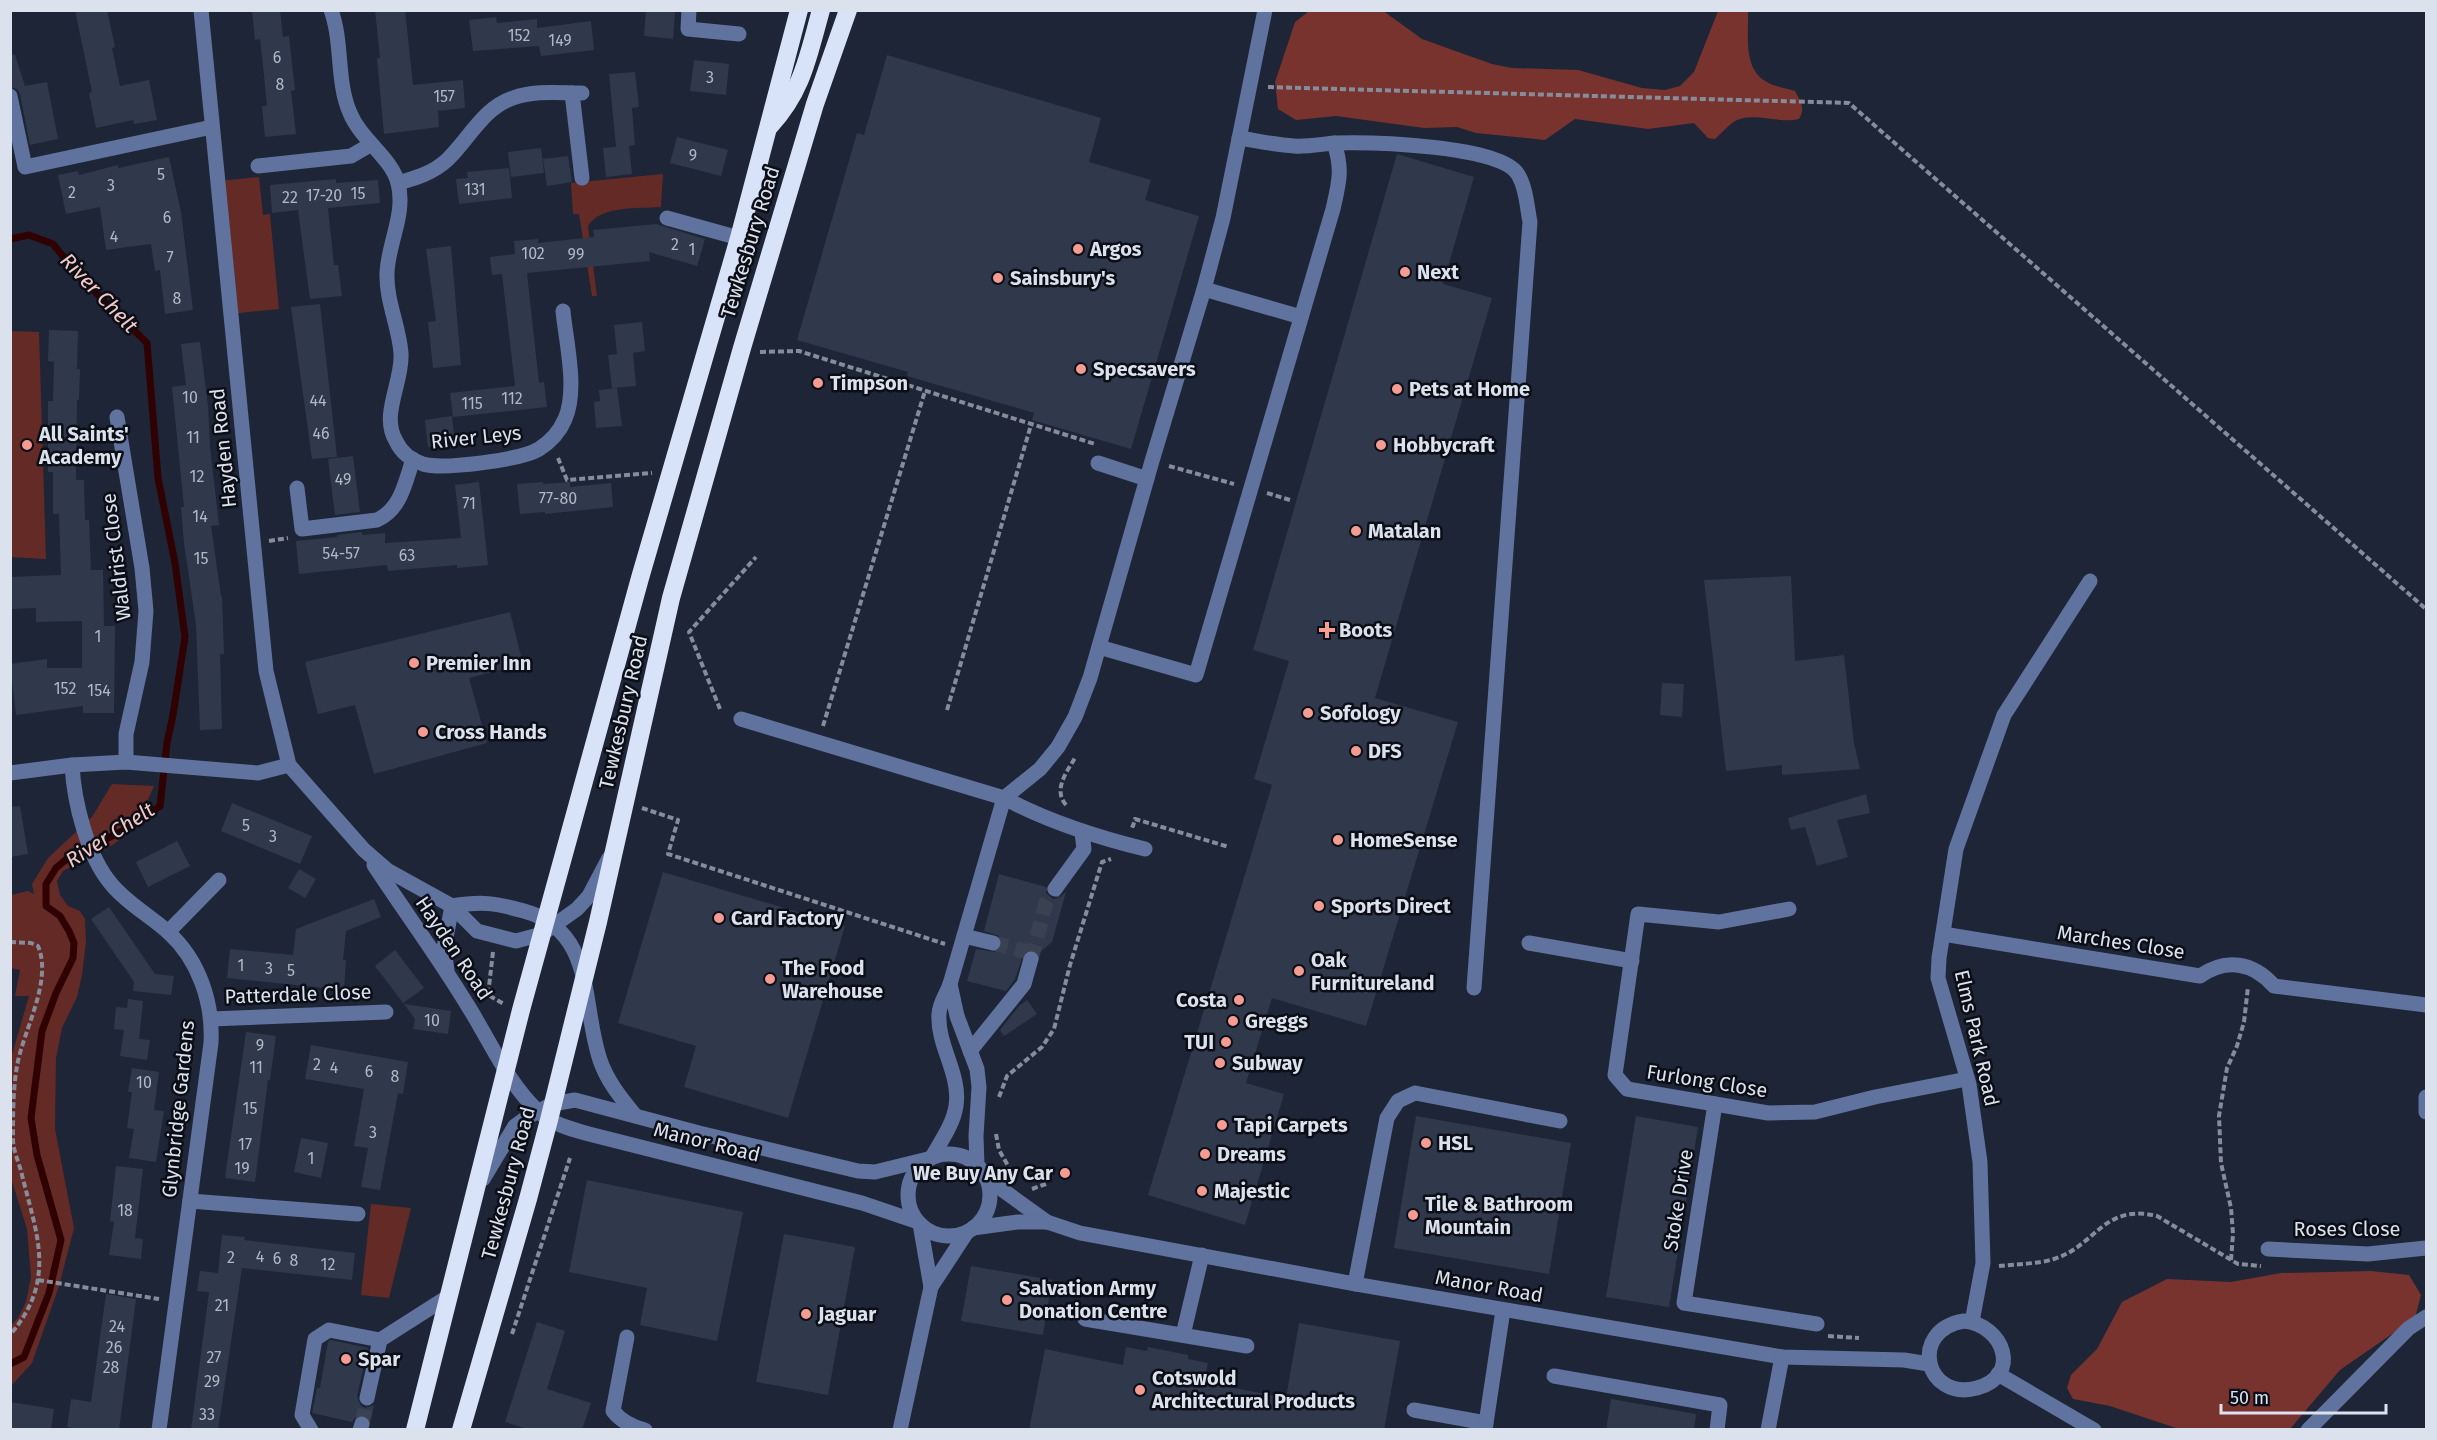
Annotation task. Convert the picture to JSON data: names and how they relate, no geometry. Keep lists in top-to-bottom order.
{
  "streets": {
    "highway": ["Tewkesbury Road"],
    "street": [
      "River Leys",
      "Hayden Road",
      "Waldrist Close",
      "Marches Close",
      "Patterdale Close",
      "Elms Park Road",
      "Furlong Close",
      "Glynbridge Gardens",
      "Manor Road",
      "Stoke Drive",
      "Roses Close"
    ]
  },
  "crossings": [
    ["Tewkesbury Road", "Hayden Road"],
    ["Tewkesbury Road", "Manor Road"],
    ["Marches Close", "Elms Park Road"],
    ["Patterdale Close", "Glynbridge Gardens"],
    ["Elms Park Road", "Furlong Close"],
    ["Elms Park Road", "Manor Road"],
    ["Furlong Close", "Stoke Drive"]
  ],
  "water": ["River Chelt"],
  "places": {
    "other": [
      "Argos",
      "Next",
      "Sainsbury's",
      "Specsavers",
      "Timpson",
      "Pets at Home",
      "All Saints' Academy",
      "Hobbycraft",
      "Matalan",
      "Premier Inn",
      "Sofology",
      "Cross Hands",
      "DFS",
      "HomeSense",
      "Sports Direct",
      "Card Factory",
      "Oak Furnitureland",
      "The Food Warehouse",
      "Costa",
      "Greggs",
      "TUI",
      "Subway",
      "Tapi Carpets",
      "HSL",
      "Dreams",
      "We Buy Any Car",
      "Majestic",
      "Tile & Bathroom Mountain",
      "Salvation Army Donation Centre",
      "Jaguar",
      "Spar",
      "Cotswold Architectural Products"
    ],
    "health": ["Boots"]
  },
  "house_numbers": [
    "152",
    "149",
    "6",
    "3",
    "8",
    "157",
    "9",
    "5",
    "3",
    "131",
    "2",
    "15",
    "17-20",
    "22",
    "6",
    "4",
    "2",
    "1",
    "102",
    "99",
    "7",
    "8",
    "10",
    "112",
    "44",
    "115",
    "46",
    "11",
    "12",
    "49",
    "77-80",
    "71",
    "14",
    "54-57",
    "63",
    "15",
    "1",
    "152",
    "154",
    "5",
    "3",
    "1",
    "3",
    "5",
    "10",
    "9",
    "2",
    "11",
    "4",
    "6",
    "8",
    "10",
    "15",
    "3",
    "17",
    "1",
    "19",
    "18",
    "4",
    "2",
    "6",
    "8",
    "12",
    "21",
    "24",
    "26",
    "27",
    "28",
    "29",
    "33"
  ],
  "scale_bar": "50 m"
}
